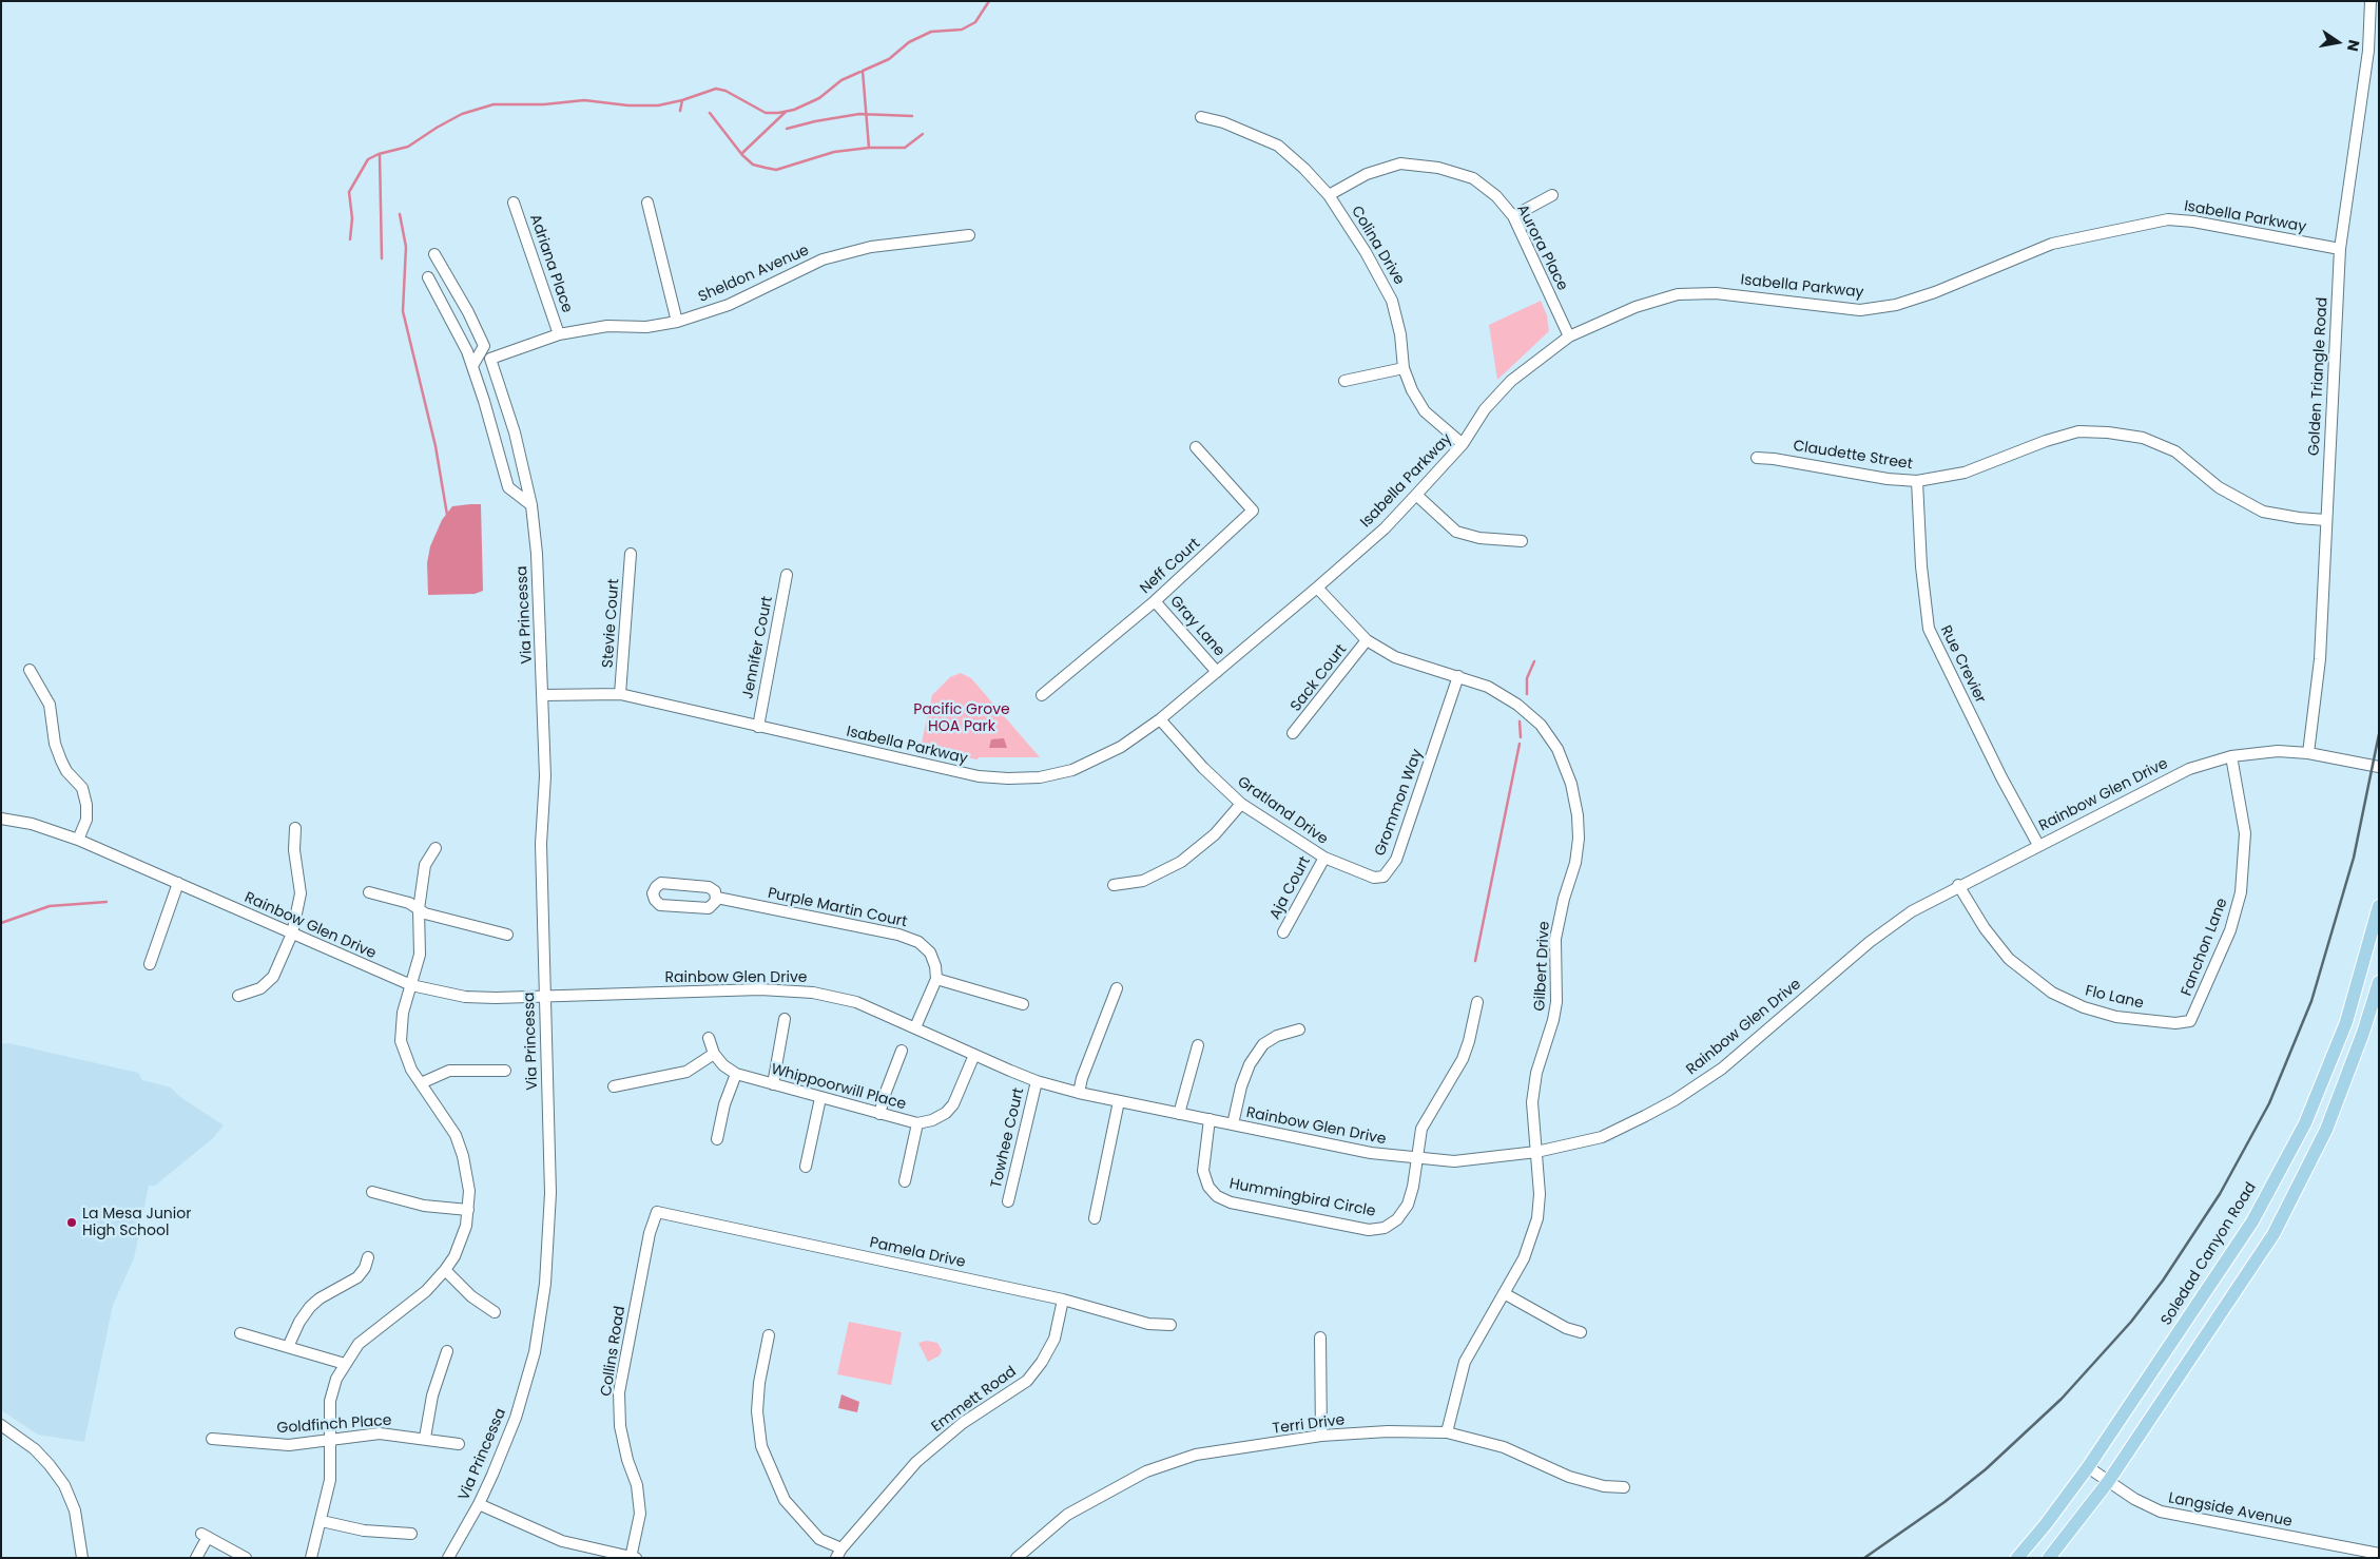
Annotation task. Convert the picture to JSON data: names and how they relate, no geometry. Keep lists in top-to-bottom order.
{
  "streets": {
    "main road": ["Soledad Canyon Road"],
    "street": [
      "Isabella Parkway",
      "Colina Drive",
      "Aurora Place",
      "Adriana Place",
      "Sheldon Avenue",
      "Golden Triangle Road",
      "Claudette Street",
      "Neff Court",
      "Via Princessa",
      "Stevie Court",
      "Gray Lane",
      "Jennifer Court",
      "Rue Crevier",
      "Sack Court",
      "Rainbow Glen Drive",
      "Grommon Way",
      "Gratland Drive",
      "Aja Court",
      "Purple Martin Court",
      "Fanchon Lane",
      "Gilbert Drive",
      "Flo Lane",
      "Whippoorwill Place",
      "Towhee Court",
      "Hummingbird Circle",
      "Pamela Drive",
      "Collins Road",
      "Emmett Road",
      "Goldfinch Place",
      "Terri Drive",
      "Langside Avenue"
    ]
  },
  "crossings": [
    ["Isabella Parkway", "Colina Drive"],
    ["Isabella Parkway", "Aurora Place"],
    ["Isabella Parkway", "Golden Triangle Road"],
    ["Isabella Parkway", "Via Princessa"],
    ["Isabella Parkway", "Stevie Court"],
    ["Isabella Parkway", "Gray Lane"],
    ["Isabella Parkway", "Jennifer Court"],
    ["Isabella Parkway", "Gratland Drive"],
    ["Isabella Parkway", "Gilbert Drive"],
    ["Colina Drive", "Aurora Place"],
    ["Adriana Place", "Sheldon Avenue"],
    ["Sheldon Avenue", "Via Princessa"],
    ["Golden Triangle Road", "Claudette Street"],
    ["Golden Triangle Road", "Rainbow Glen Drive"],
    ["Claudette Street", "Rue Crevier"],
    ["Neff Court", "Gray Lane"],
    ["Via Princessa", "Rainbow Glen Drive"],
    ["Rue Crevier", "Rainbow Glen Drive"],
    ["Sack Court", "Gilbert Drive"],
    ["Rainbow Glen Drive", "Fanchon Lane"],
    ["Rainbow Glen Drive", "Gilbert Drive"],
    ["Rainbow Glen Drive", "Flo Lane"],
    ["Rainbow Glen Drive", "Whippoorwill Place"],
    ["Rainbow Glen Drive", "Towhee Court"],
    ["Rainbow Glen Drive", "Hummingbird Circle"],
    ["Grommon Way", "Gratland Drive"],
    ["Grommon Way", "Aja Court"],
    ["Grommon Way", "Gilbert Drive"],
    ["Gratland Drive", "Aja Court"],
    ["Fanchon Lane", "Flo Lane"],
    ["Gilbert Drive", "Terri Drive"],
    ["Pamela Drive", "Collins Road"],
    ["Pamela Drive", "Emmett Road"],
    ["Soledad Canyon Road", "Langside Avenue"]
  ],
  "parks": ["Pacific Grove HOA Park"],
  "places": ["La Mesa Junior High School"],
  "north": "right"
}
